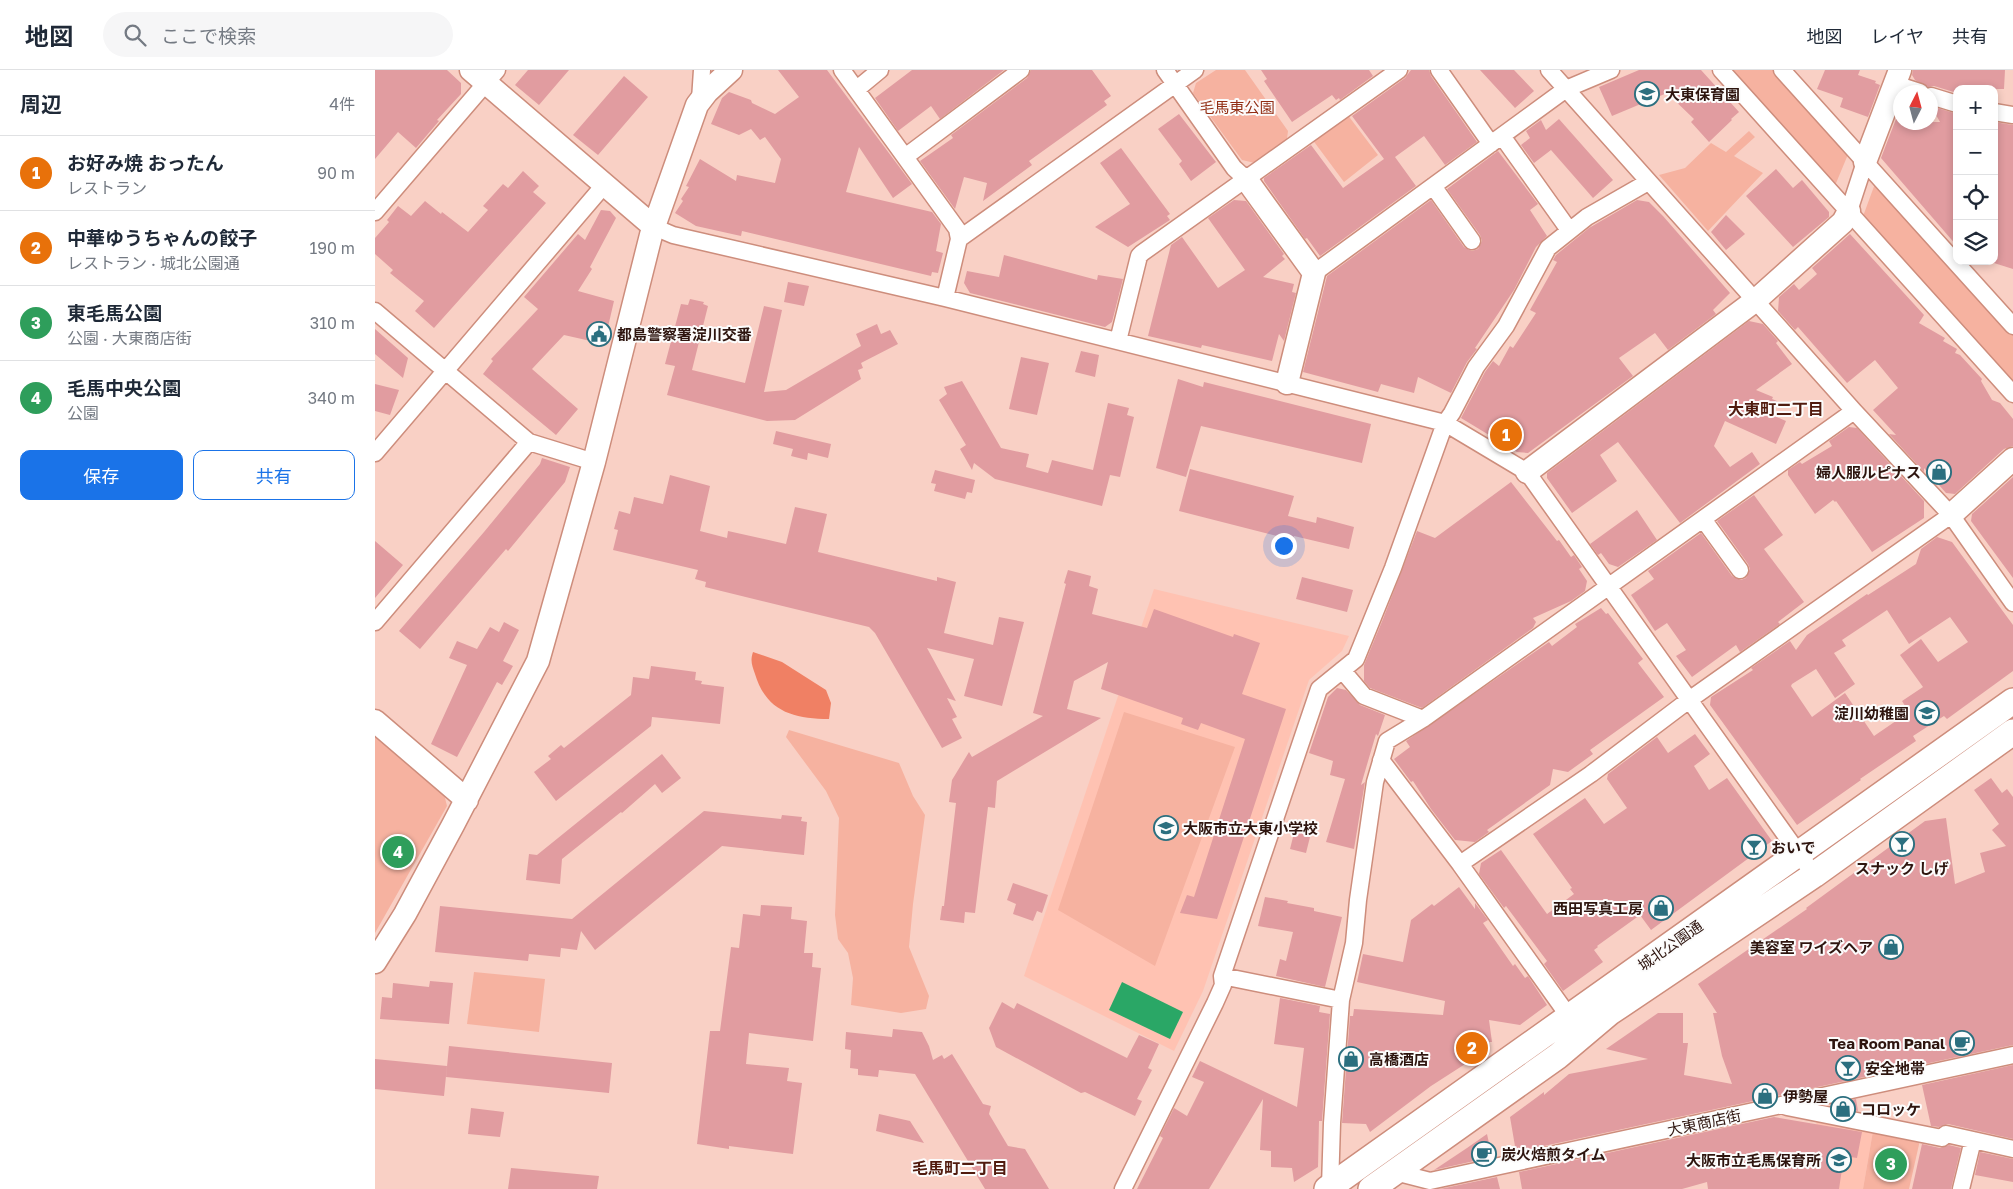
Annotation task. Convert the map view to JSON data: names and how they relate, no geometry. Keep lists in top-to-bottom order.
{
  "streets": {
    "main road": ["城北公園通"],
    "street": ["大東商店街"]
  },
  "crossings": [
    ["城北公園通", "大東商店街"]
  ],
  "districts": ["大東町二丁目", "毛馬町二丁目"],
  "parks": ["毛馬東公園"],
  "places": {
    "school or university": [
      "大東保育園",
      "淀川幼稚園",
      "大阪市立大東小学校",
      "大阪市立毛馬保育所"
    ],
    "public building": ["都島警察署淀川交番"],
    "shop": [
      "婦人服ルピナス",
      "西田写真工房",
      "美容室 ワイズヘア",
      "高橋酒店",
      "伊勢屋",
      "コロッケ"
    ],
    "bar": ["スナック しげ", "おいで", "安全地帯"],
    "cafe": ["Tea Room Panal", "炭火焙煎タイム"]
  },
  "north": "top",
  "page": {
    "header": "地図",
    "search": "ここで検索",
    "nav": ["地図", "レイヤ", "共有"],
    "heading": ["周辺", "4件"],
    "map_buttons": ["+", "−"],
    "list": [
      {
        "mark": "1",
        "name": "お好み焼 おったん",
        "note": "レストラン",
        "value": "90 m"
      },
      {
        "mark": "2",
        "name": "中華ゆうちゃんの餃子",
        "note": "レストラン · 城北公園通",
        "value": "190 m"
      },
      {
        "mark": "3",
        "name": "東毛馬公園",
        "note": "公園 · 大東商店街",
        "value": "310 m"
      },
      {
        "mark": "4",
        "name": "毛馬中央公園",
        "note": "公園",
        "value": "340 m"
      }
    ],
    "pins": [
      "1",
      "4",
      "2",
      "3"
    ],
    "buttons": ["保存", "共有"]
  }
}
